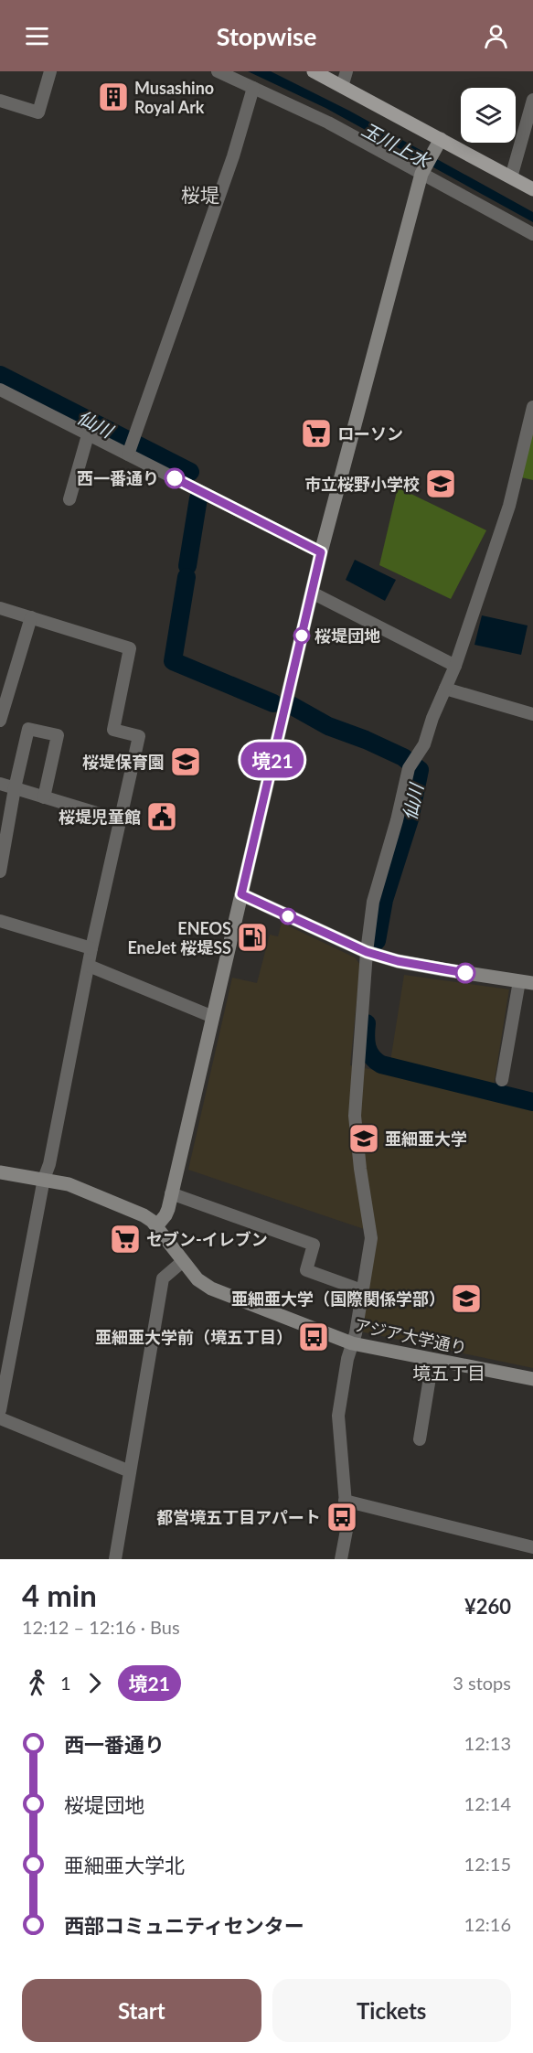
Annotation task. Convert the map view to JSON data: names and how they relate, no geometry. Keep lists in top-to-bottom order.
{
  "streets": {
    "street": ["アジア大学通り"]
  },
  "districts": ["桜堤", "境五丁目"],
  "water": ["玉川上水", "仙川"],
  "places": {
    "building": ["Musashino Royal Ark"],
    "supermarket": ["ローソン", "セブン-イレブン"],
    "other": ["西一番通り", "桜堤団地"],
    "school or university": [
      "市立桜野小学校",
      "桜堤保育園",
      "亜細亜大学",
      "亜細亜大学（国際関係学部）"
    ],
    "public building": ["桜堤児童館"],
    "fuel station": ["ENEOS EneJet 桜堤SS"],
    "bus stop": ["亜細亜大学前（境五丁目）", "都営境五丁目アパート"]
  },
  "lines": ["bus line 境21"],
  "page": {
    "header": "Stopwise",
    "on_map": "境21",
    "heading": ["4 min", "12:12 – 12:16 · Bus", "¥260"],
    "legs": ["1", "境21", "3 stops"],
    "list": [
      {
        "name": "西一番通り",
        "value": "12:13"
      },
      {
        "name": "桜堤団地",
        "value": "12:14"
      },
      {
        "name": "亜細亜大学北",
        "value": "12:15"
      },
      {
        "name": "西部コミュニティセンター",
        "value": "12:16"
      }
    ],
    "buttons": ["Start", "Tickets"]
  }
}
